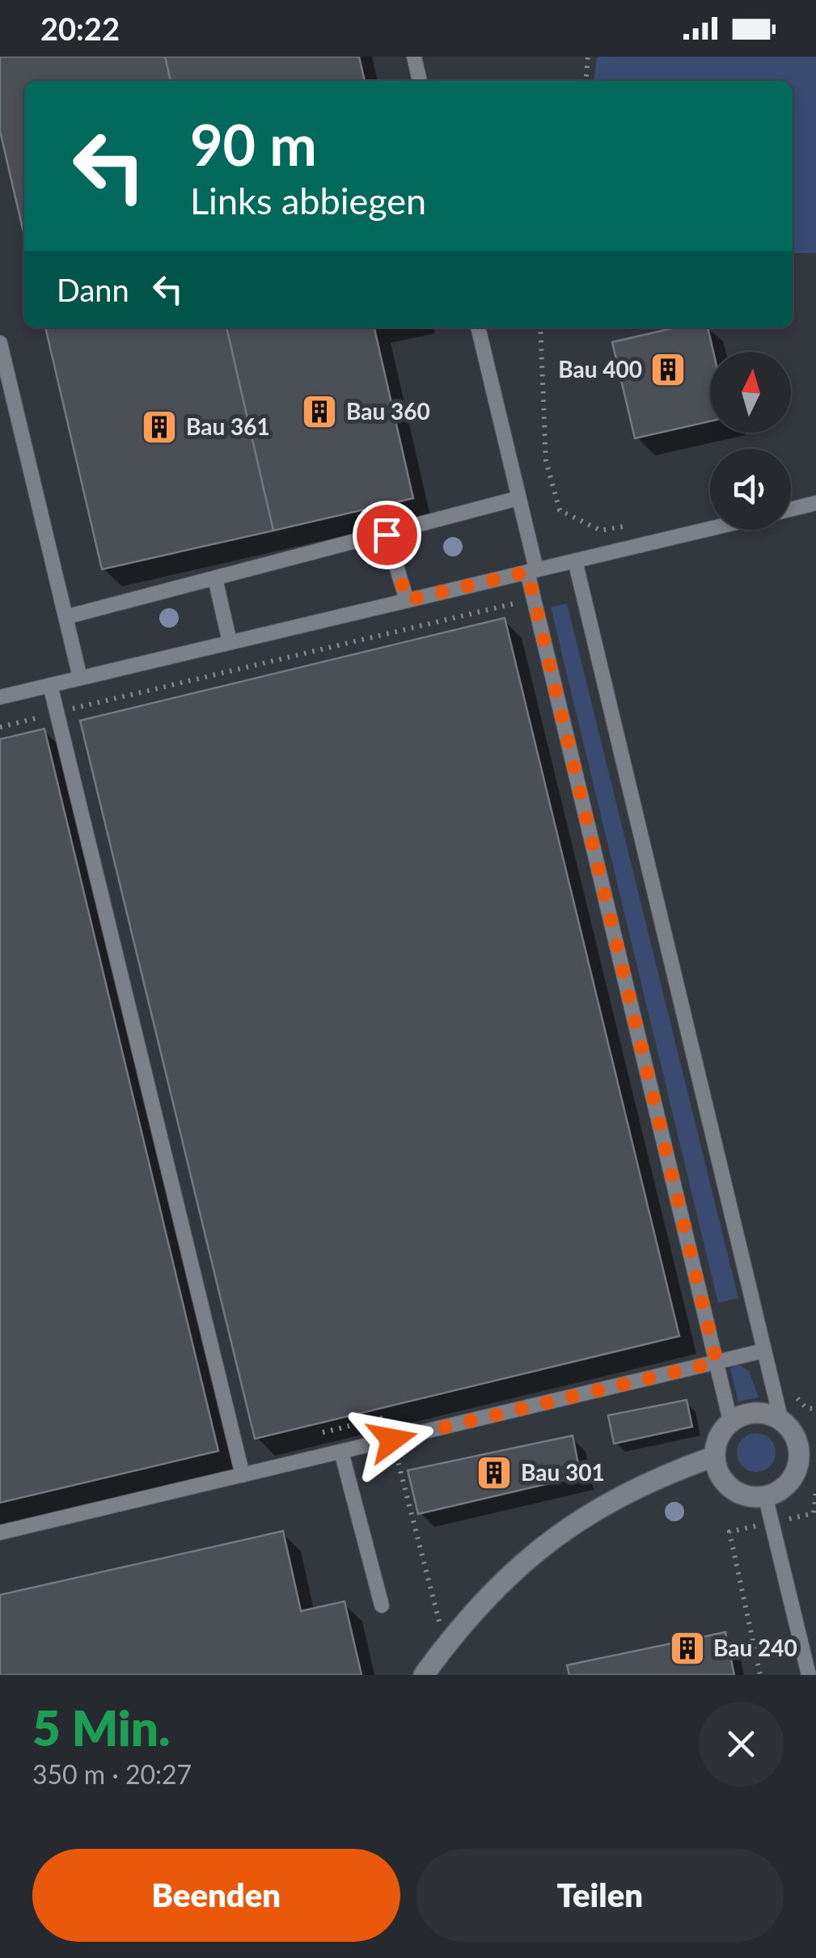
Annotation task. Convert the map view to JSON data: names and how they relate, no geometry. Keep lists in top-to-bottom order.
{
  "places": {
    "building": [
      "Bau 400",
      "Bau 360",
      "Bau 361",
      "Bau 301",
      "Bau 240"
    ]
  },
  "north": "top",
  "page": {
    "status": "20:22",
    "turn": ["90 m", "Links abbiegen"],
    "then": "Dann",
    "heading": ["5 Min.", "350 m · 20:27"],
    "buttons": ["Beenden", "Teilen"]
  }
}
